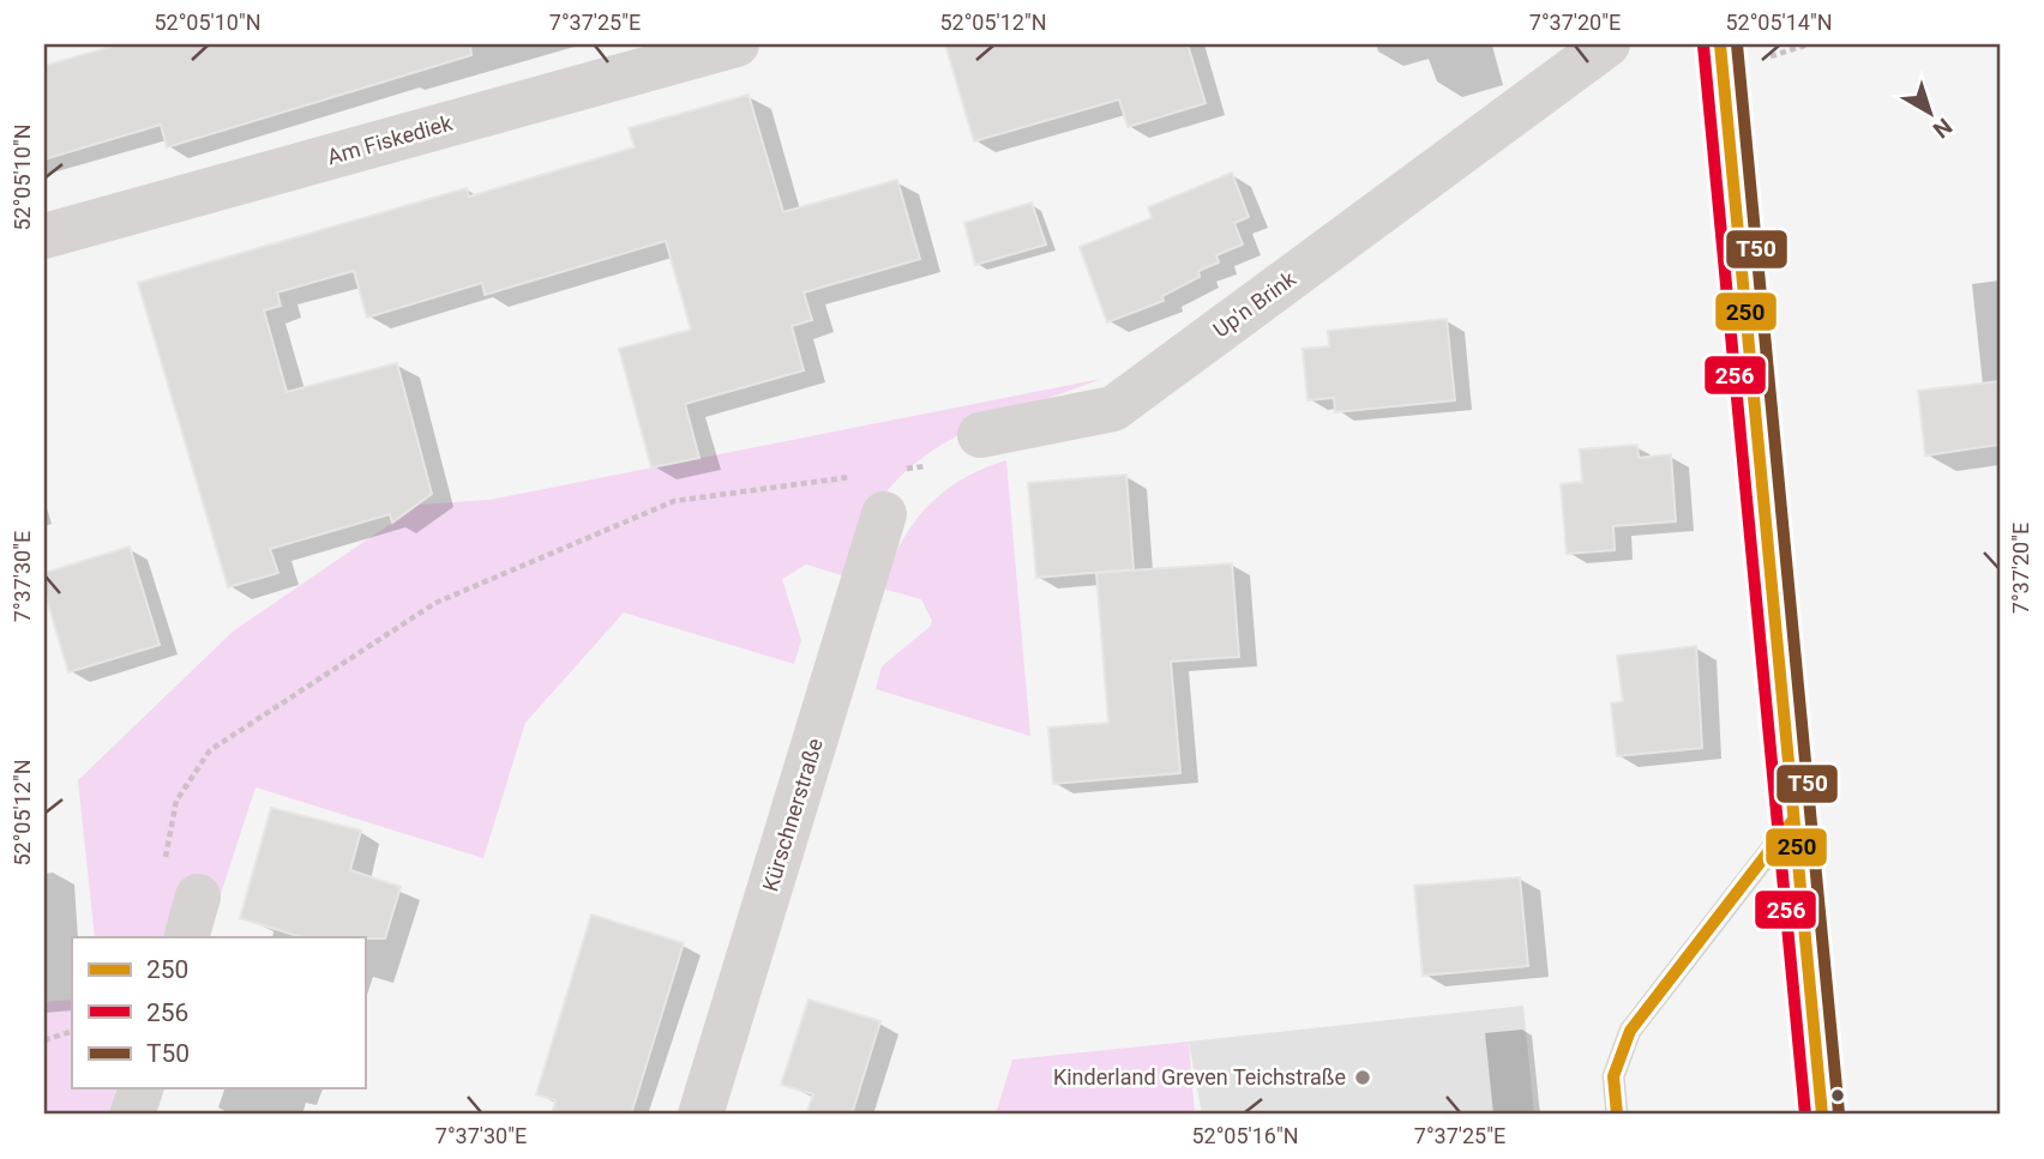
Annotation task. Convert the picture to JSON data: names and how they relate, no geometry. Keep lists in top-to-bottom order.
{
  "streets": {
    "street": ["Am Fiskediek", "Up'n Brink", "Kürschnerstraße"]
  },
  "places": ["Kinderland Greven Teichstraße"],
  "lines": ["transit line 250", "transit line T50", "transit line 256"],
  "legend": ["250", "256", "T50"],
  "north": "bottom right",
  "coordinates": [
    "52°05'10\"N",
    "7°37'25\"E",
    "52°05'12\"N",
    "7°37'20\"E",
    "52°05'14\"N",
    "7°37'30\"E",
    "52°05'16\"N"
  ]
}
